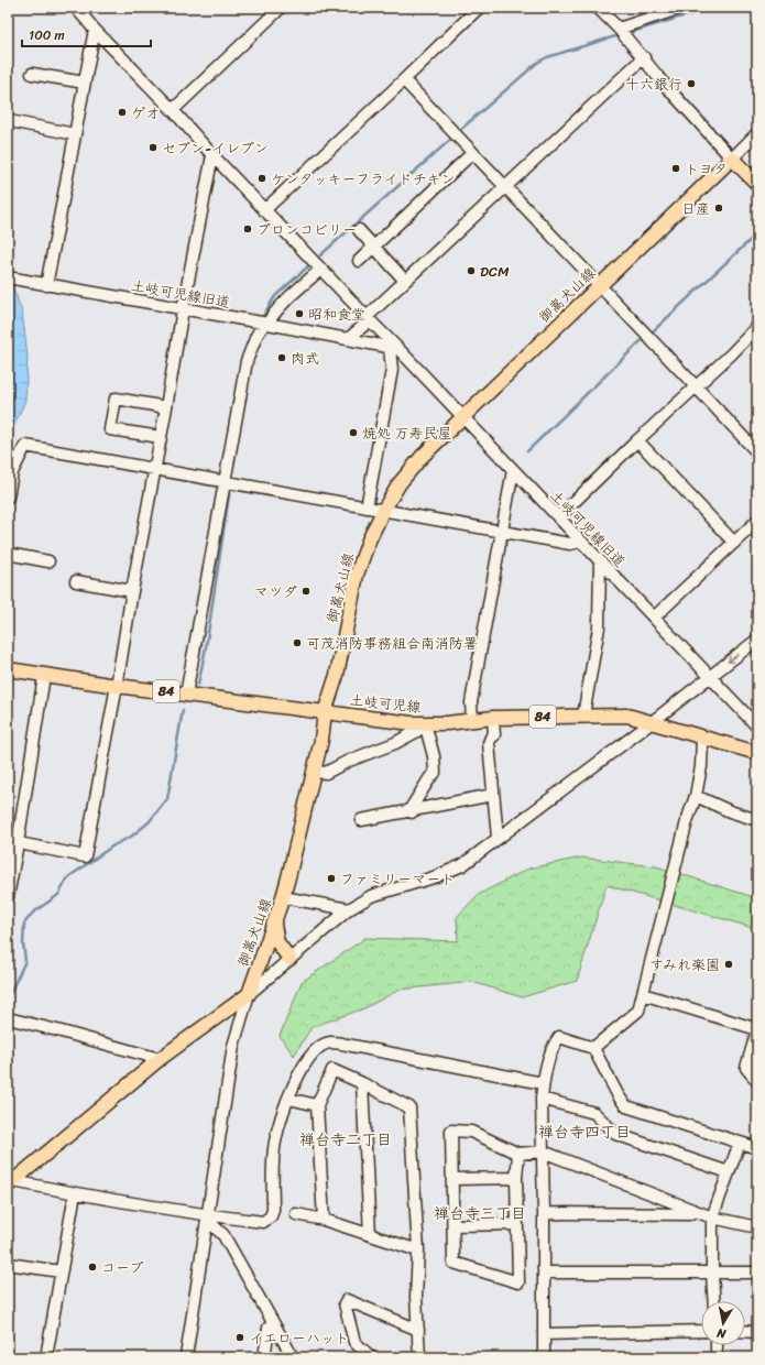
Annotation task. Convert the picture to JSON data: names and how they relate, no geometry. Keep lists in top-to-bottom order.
{
  "streets": {
    "main road": ["御嵩犬山線", "84", "土岐可児線"],
    "street": ["土岐可児線旧道"]
  },
  "crossings": [
    ["土岐可児線旧道", "御嵩犬山線"],
    ["御嵩犬山線", "土岐可児線"]
  ],
  "districts": ["禅台寺四丁目", "禅台寺二丁目", "禅台寺三丁目"],
  "places": [
    "十六銀行",
    "ゲオ",
    "セブン-イレブン",
    "トヨタ",
    "ケンタッキーフライドチキン",
    "日産",
    "ブロンコビリー",
    "DCM",
    "昭和食堂",
    "肉式",
    "焼処 万寿民屋",
    "マツダ",
    "可茂消防事務組合南消防署",
    "ファミリーマート",
    "すみれ楽園",
    "コープ",
    "イエローハット"
  ],
  "scale_bar": "100 m",
  "north": "bottom"
}
